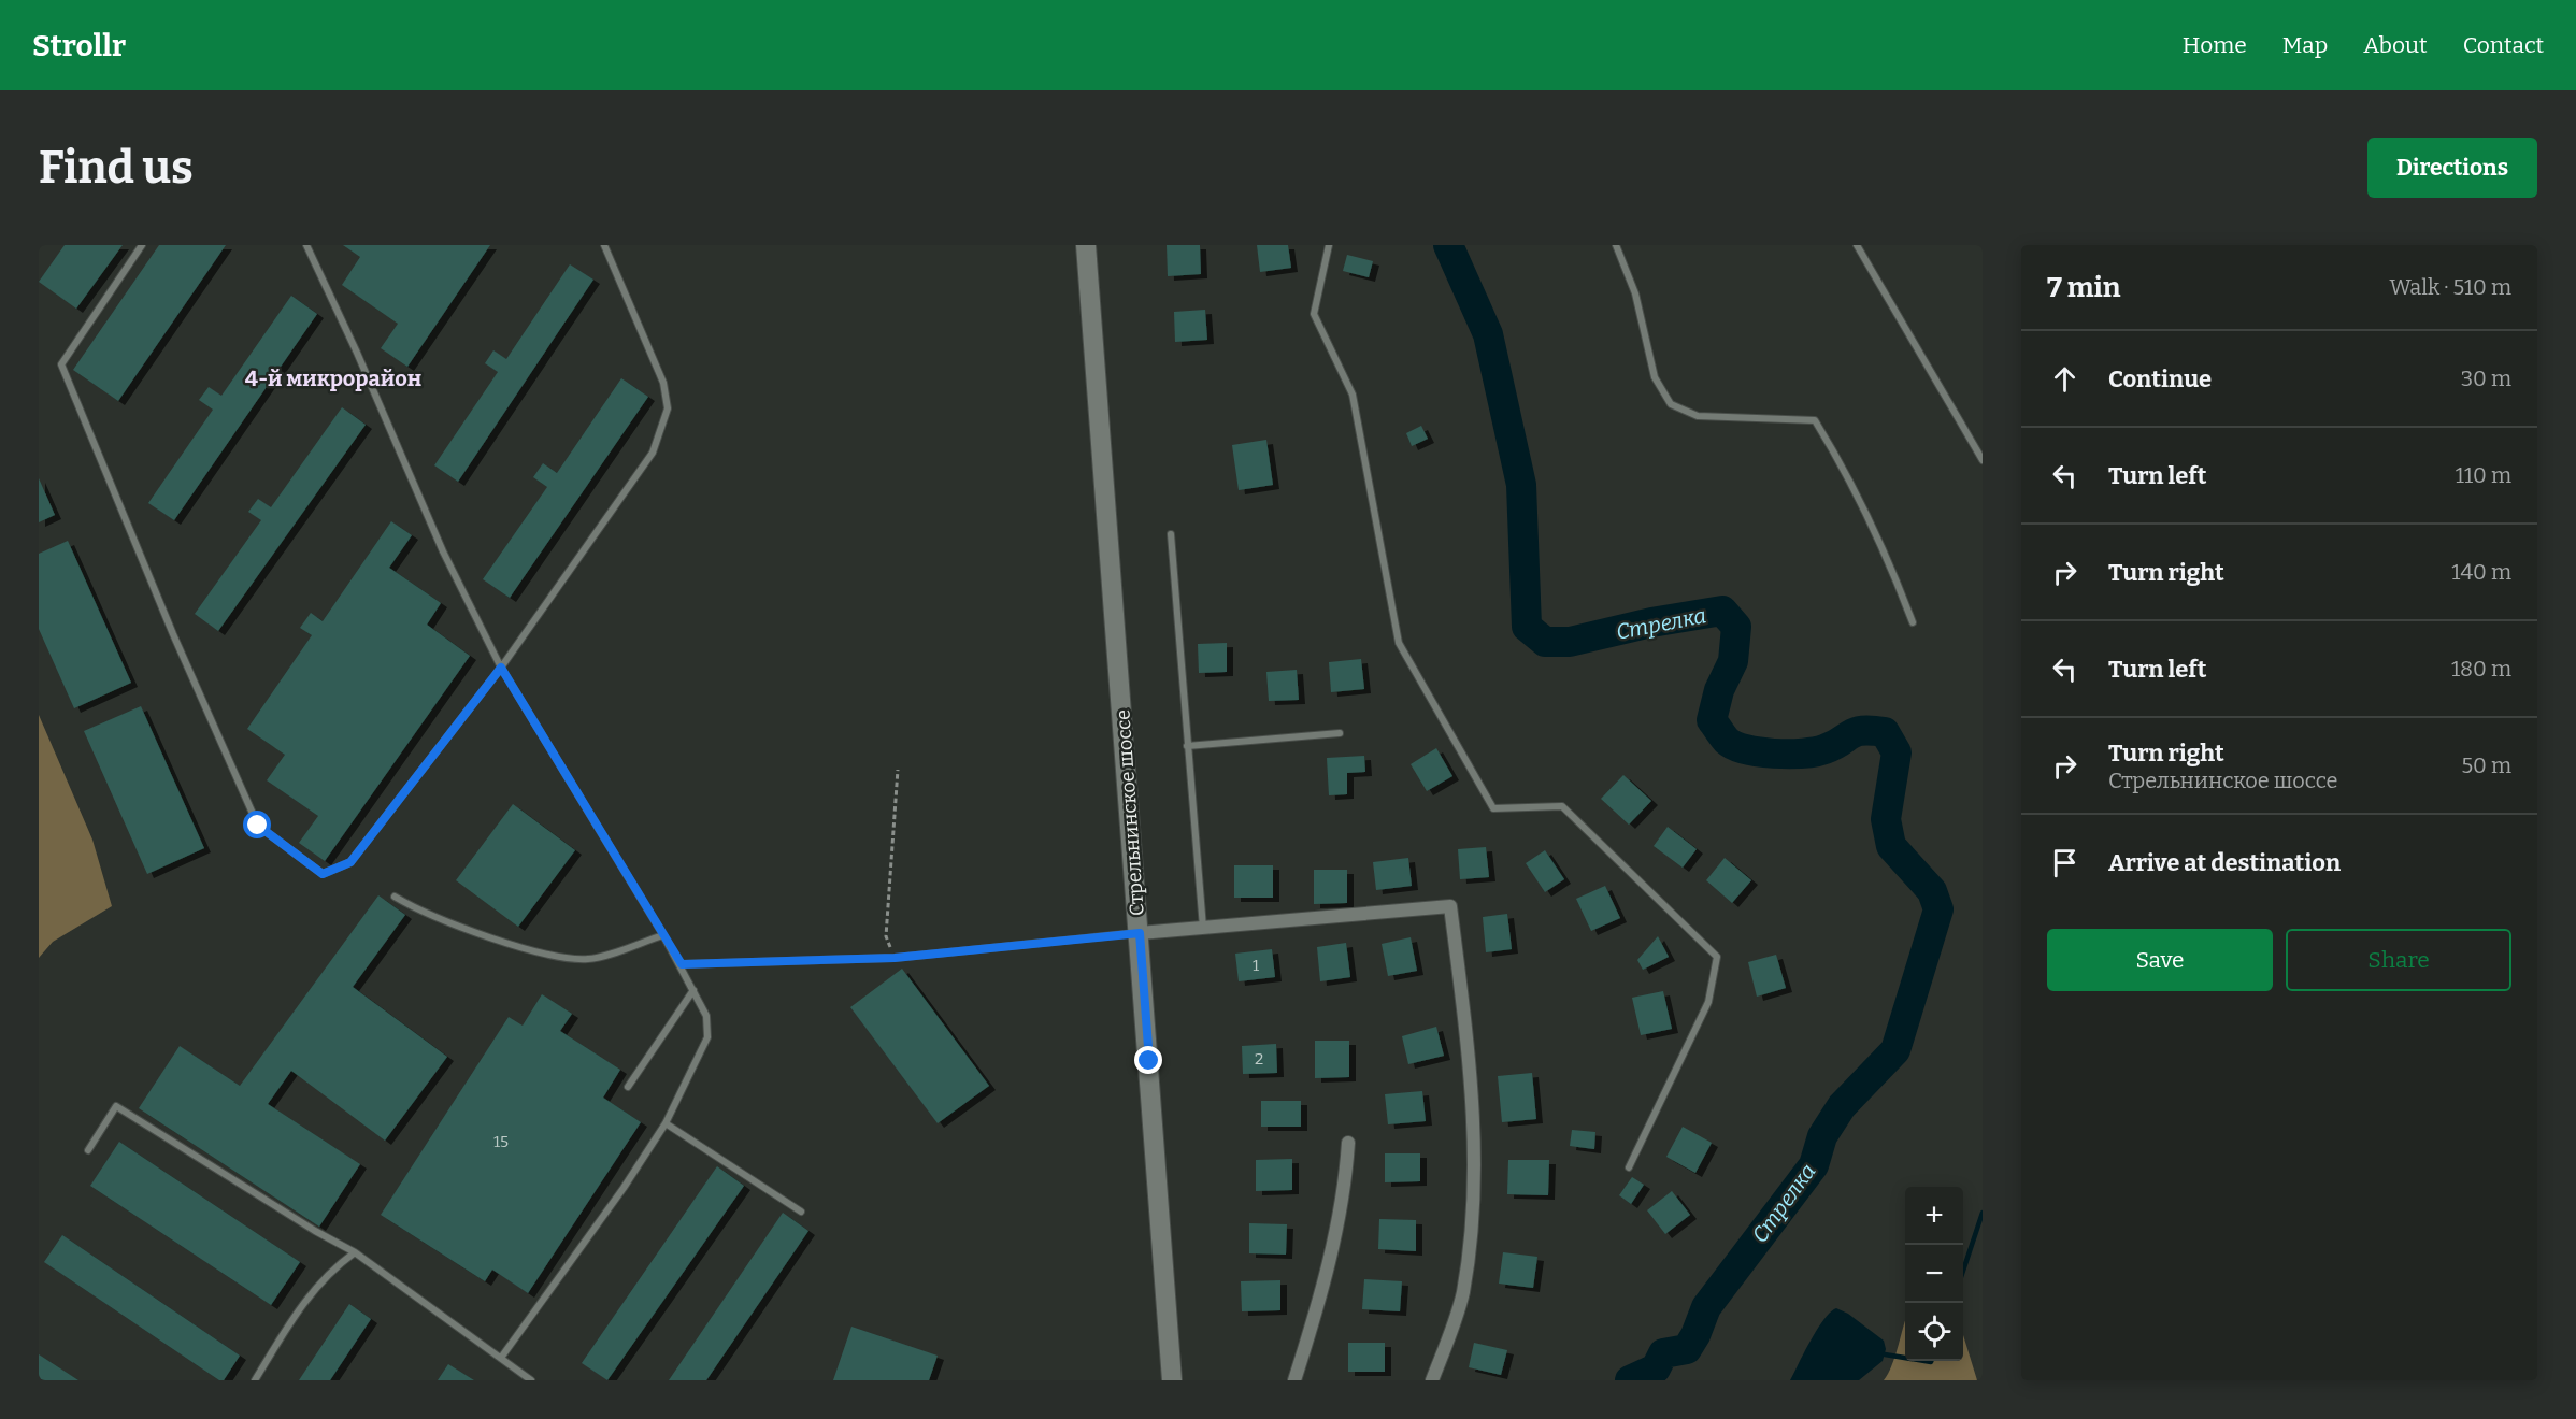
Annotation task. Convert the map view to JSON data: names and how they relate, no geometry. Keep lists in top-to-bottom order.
{
  "streets": {
    "main road": ["Стрельнинское шоссе"]
  },
  "districts": ["4-й микрорайон"],
  "water": ["Стрелка"],
  "house_numbers": ["1", "2", "15"],
  "page": {
    "header": "Strollr",
    "nav": [
      "Home",
      "Map",
      "About",
      "Contact"
    ],
    "buttons": [
      "Directions",
      ["Save", "Share"]
    ],
    "title": "Find us",
    "heading": ["7 min", "Walk · 510 m"],
    "list": [
      ["Continue", "30 m"],
      ["Turn left", "110 m"],
      ["Turn right", "140 m"],
      ["Turn left", "180 m"],
      ["Turn right", "Стрельнинское шоссе", "50 m"],
      "Arrive at destination"
    ],
    "map_buttons": ["+", "−"]
  }
}
